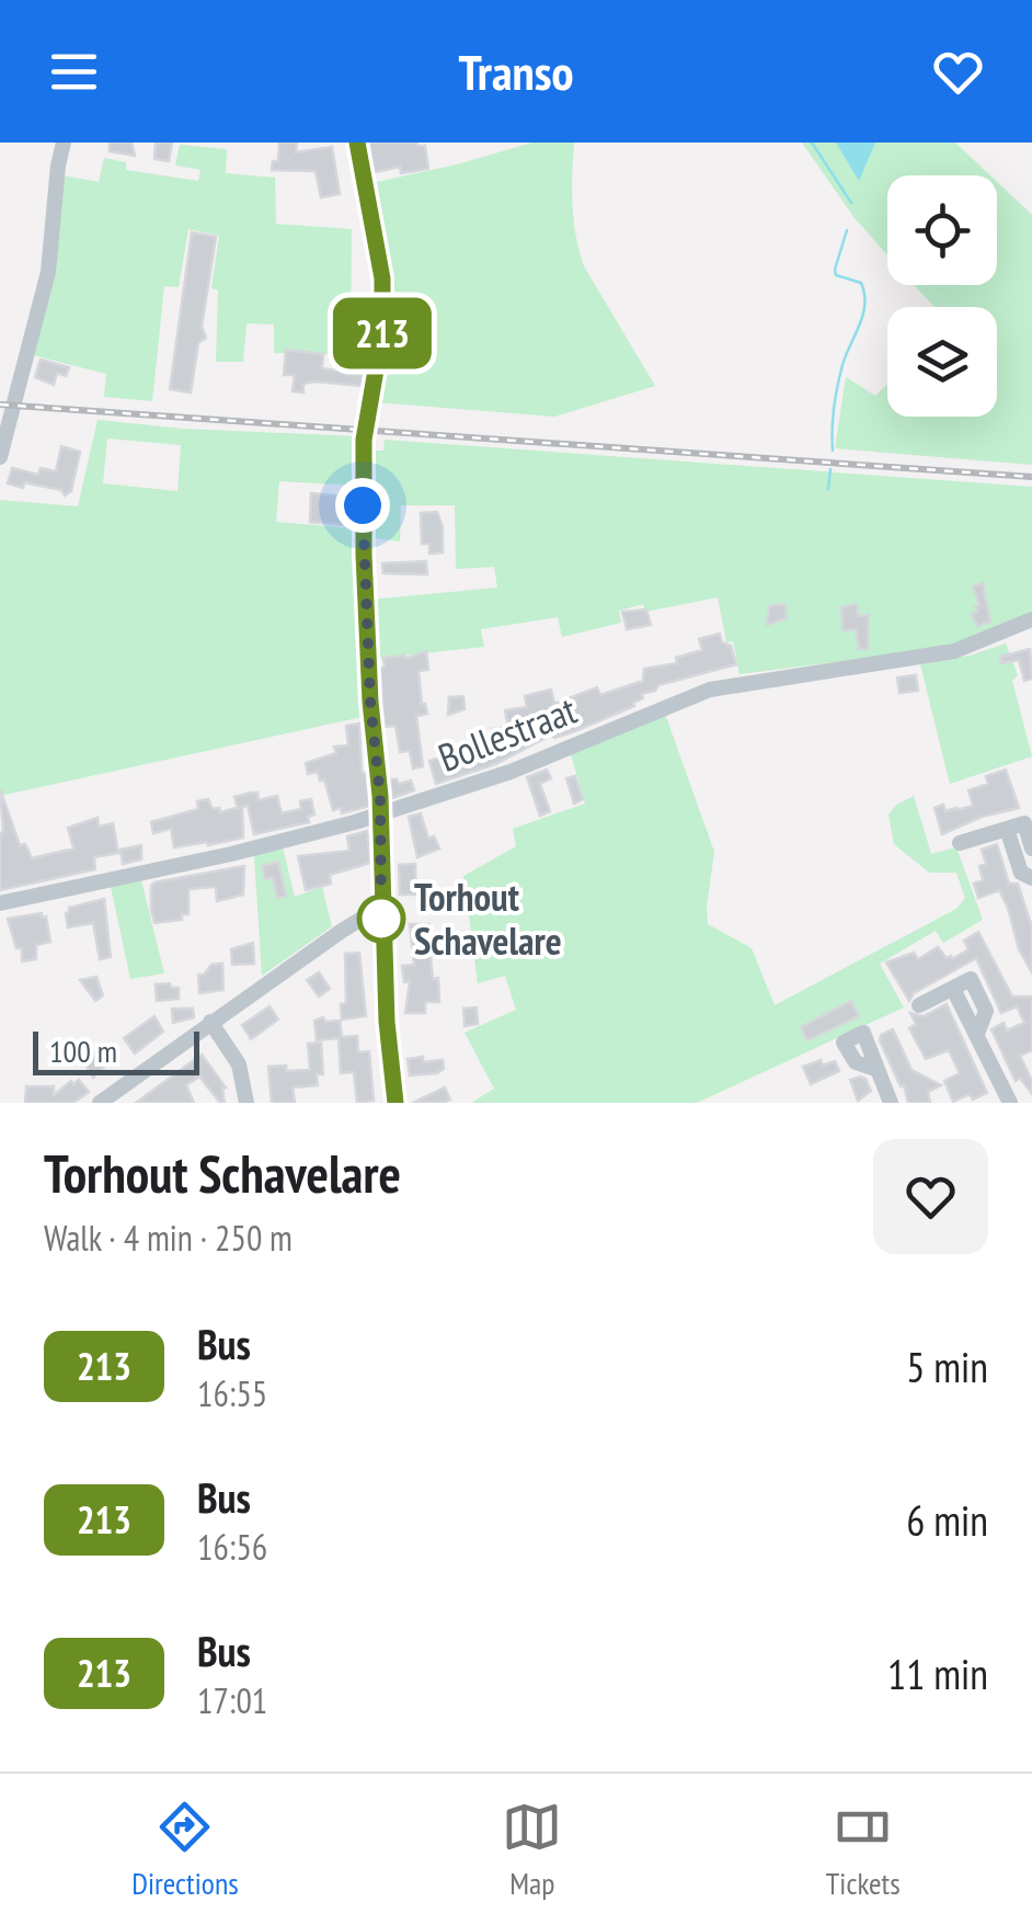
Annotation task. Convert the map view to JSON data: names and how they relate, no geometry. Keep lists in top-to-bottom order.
{
  "streets": {
    "street": ["Bollestraat"]
  },
  "places": ["Torhout Schavelare"],
  "lines": ["bus line 213"],
  "scale_bar": "100 m",
  "page": {
    "header": "Transo",
    "on_map": "213",
    "scale": "100 m",
    "heading": ["Torhout Schavelare", "Walk · 4 min · 250 m"],
    "list": [
      {
        "mark": "213",
        "name": "Bus",
        "note": "16:55",
        "value": "5 min"
      },
      {
        "mark": "213",
        "name": "Bus",
        "note": "16:56",
        "value": "6 min"
      },
      {
        "mark": "213",
        "name": "Bus",
        "note": "17:01",
        "value": "11 min"
      }
    ],
    "tabs": ["Directions", "Map", "Tickets"]
  }
}
